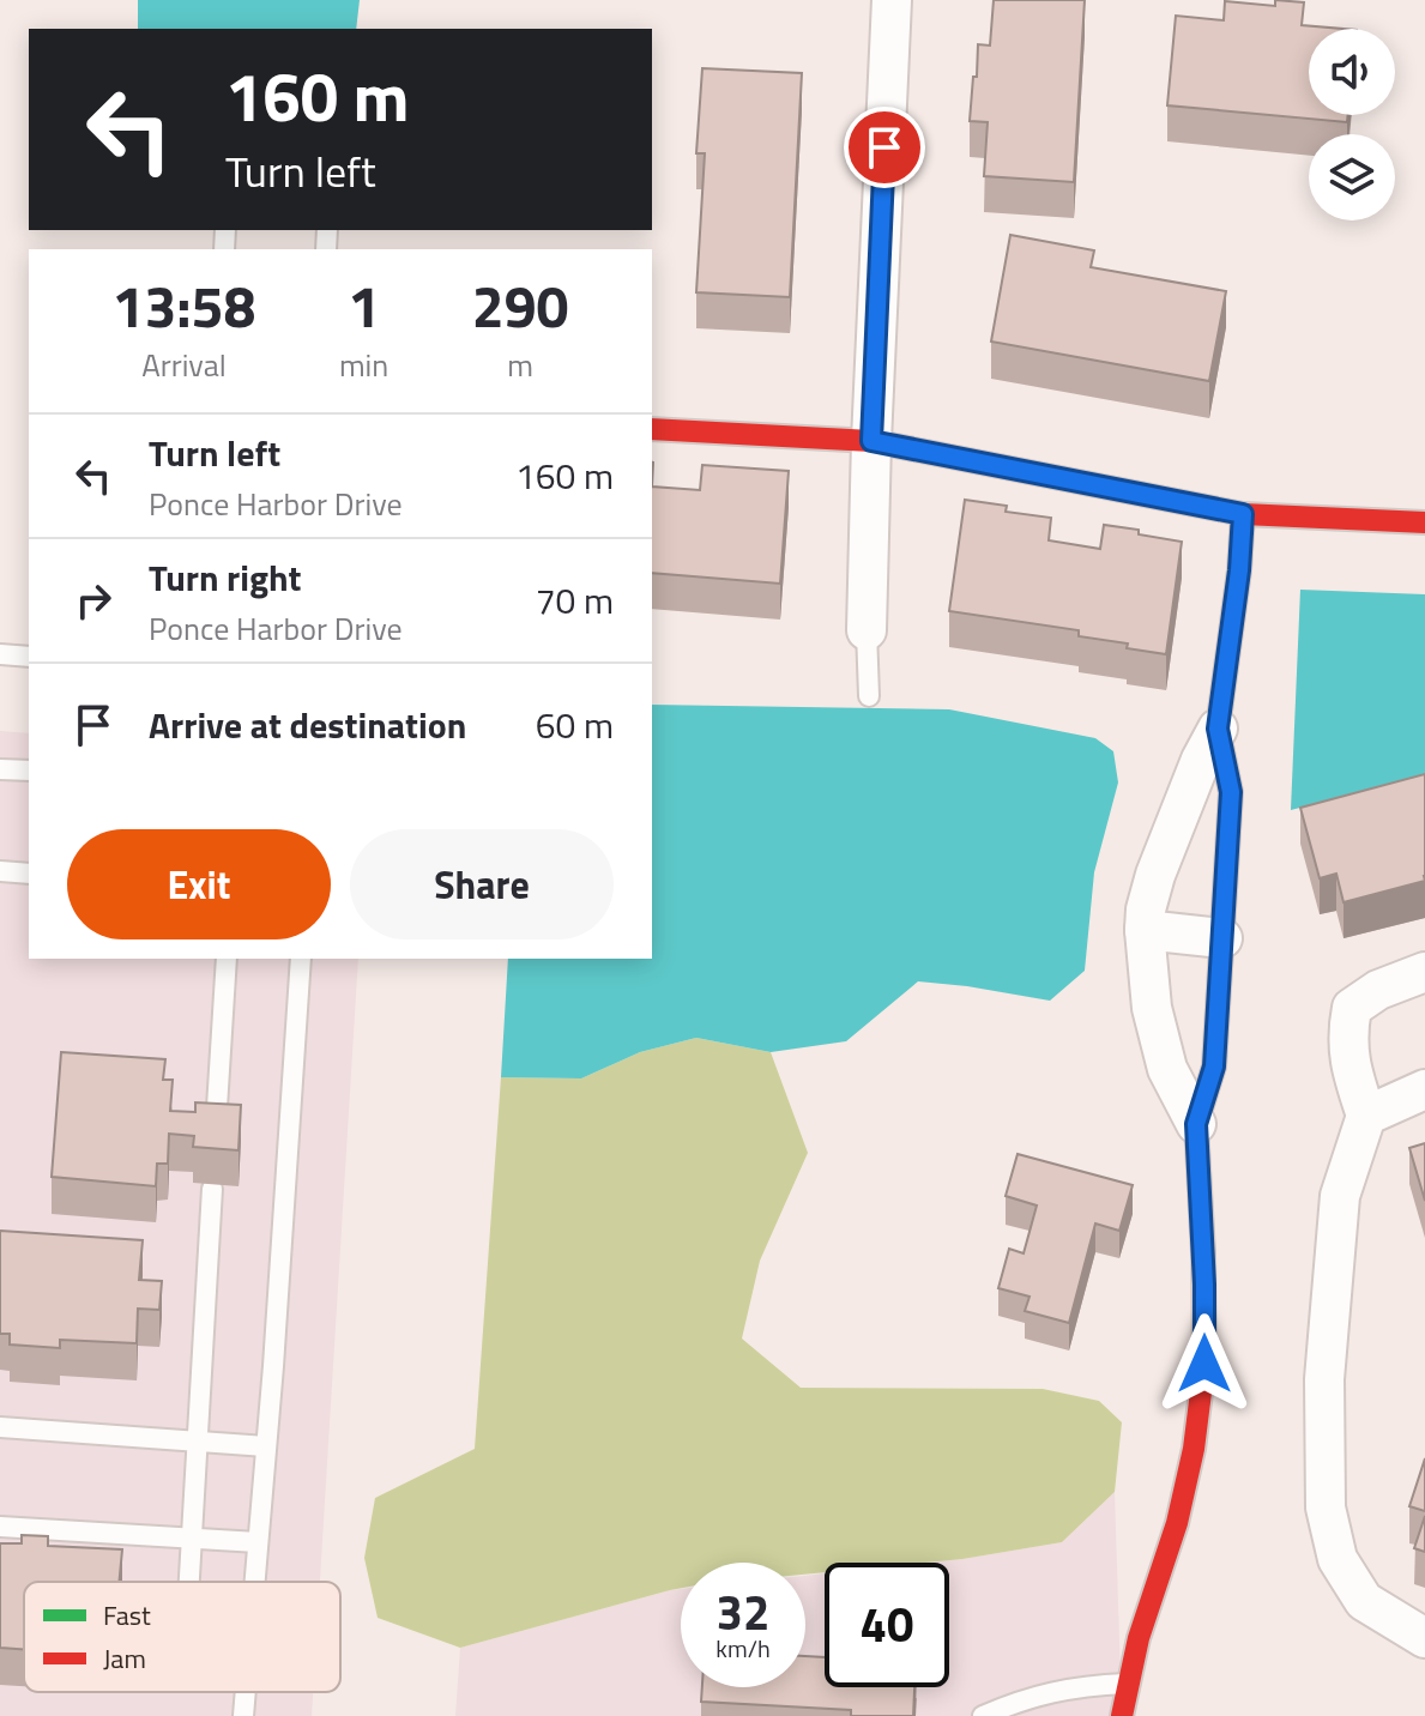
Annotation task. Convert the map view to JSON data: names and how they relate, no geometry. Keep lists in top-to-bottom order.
{
  "legend": ["Fast", "Jam"],
  "page": {
    "turn": ["160 m", "Turn left"],
    "eta": [
      "13:58",
      "Arrival",
      "1",
      "min",
      "290",
      "m"
    ],
    "list": [
      {
        "name": "Turn left",
        "note": "Ponce Harbor Drive",
        "value": "160 m"
      },
      {
        "name": "Turn right",
        "note": "Ponce Harbor Drive",
        "value": "70 m"
      },
      {
        "name": "Arrive at destination",
        "value": "60 m"
      }
    ],
    "buttons": ["Exit", "Share"],
    "speed": "32 km/h",
    "limit": "40"
  }
}
